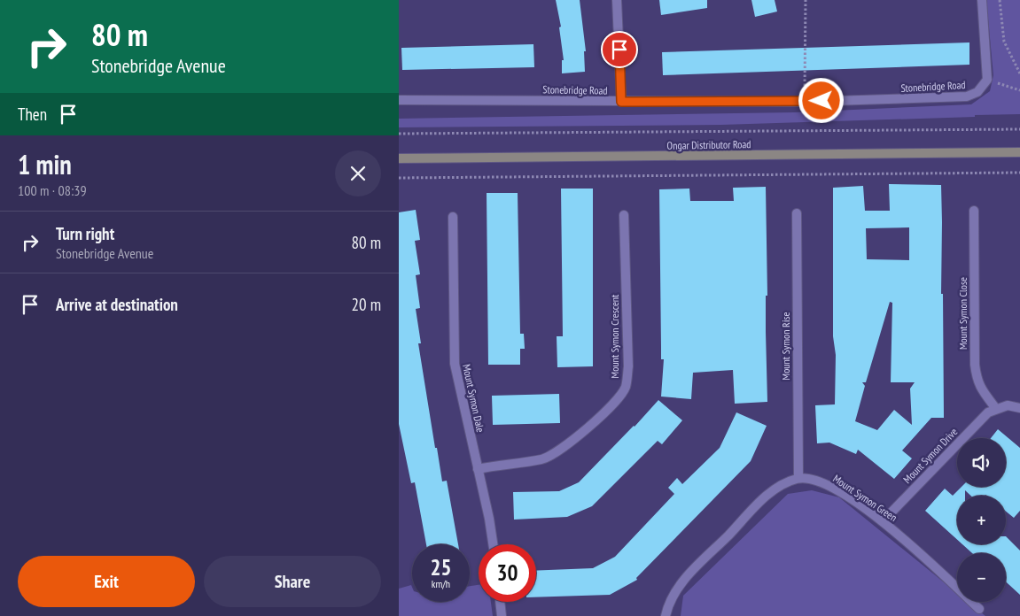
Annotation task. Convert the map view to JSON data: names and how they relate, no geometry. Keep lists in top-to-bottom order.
{
  "streets": {
    "street": [
      "Stonebridge Road",
      "Ongar Distributor Road",
      "Mount Symon Close",
      "Mount Symon Crescent",
      "Mount Symon Rise",
      "Mount Symon Dale",
      "Mount Symon Drive",
      "Mount Symon Green"
    ]
  },
  "crossings": [
    ["Mount Symon Close", "Mount Symon Drive"],
    ["Mount Symon Crescent", "Mount Symon Dale"],
    ["Mount Symon Rise", "Mount Symon Green"],
    ["Mount Symon Drive", "Mount Symon Green"]
  ],
  "page": {
    "turn": ["80 m", "Stonebridge Avenue"],
    "then": "Then",
    "heading": ["1 min", "100 m · 08:39"],
    "list": [
      {
        "name": "Turn right",
        "note": "Stonebridge Avenue",
        "value": "80 m"
      },
      {
        "name": "Arrive at destination",
        "value": "20 m"
      }
    ],
    "map_buttons": ["+", "−"],
    "speed": "25 km/h",
    "limit": "30",
    "buttons": ["Exit", "Share"]
  }
}
